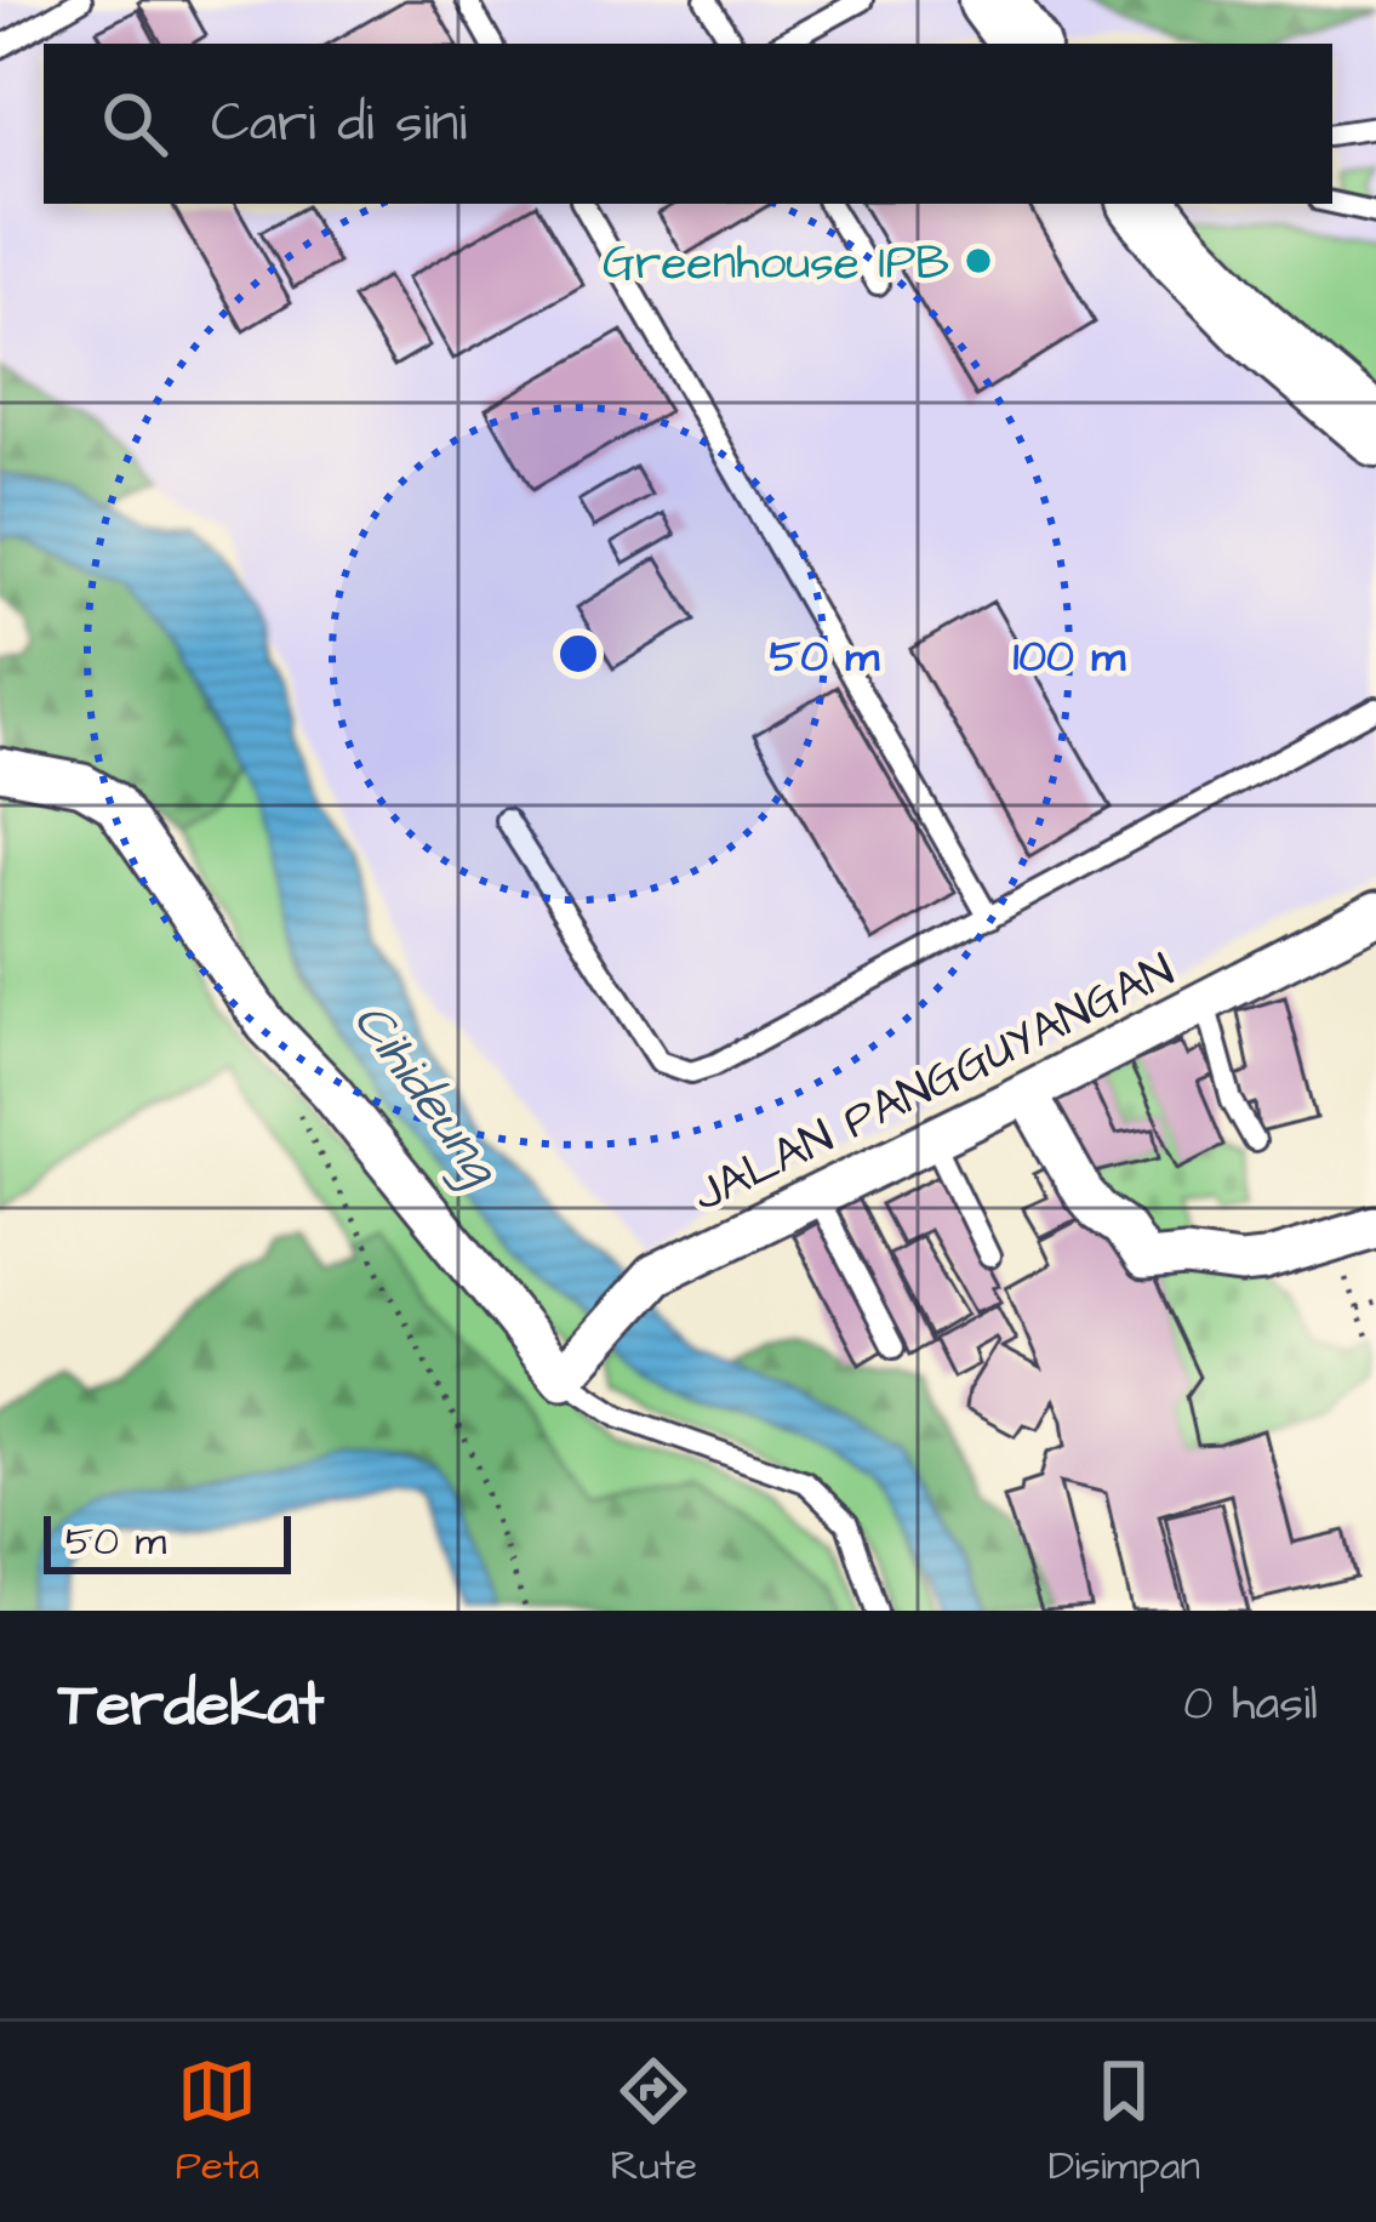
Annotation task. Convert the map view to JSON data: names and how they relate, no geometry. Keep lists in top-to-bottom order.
{
  "streets": {
    "street": ["JALAN PANGGUYANGAN"]
  },
  "water": ["Cihideung"],
  "places": ["Greenhouse IPB"],
  "scale_bar": "50 m",
  "page": {
    "search": "Cari di sini",
    "scale": "50 m",
    "heading": ["Terdekat", "0 hasil"],
    "nav": ["Peta", "Rute", "Disimpan"]
  },
  "rings": ["50 m", "100 m"]
}
